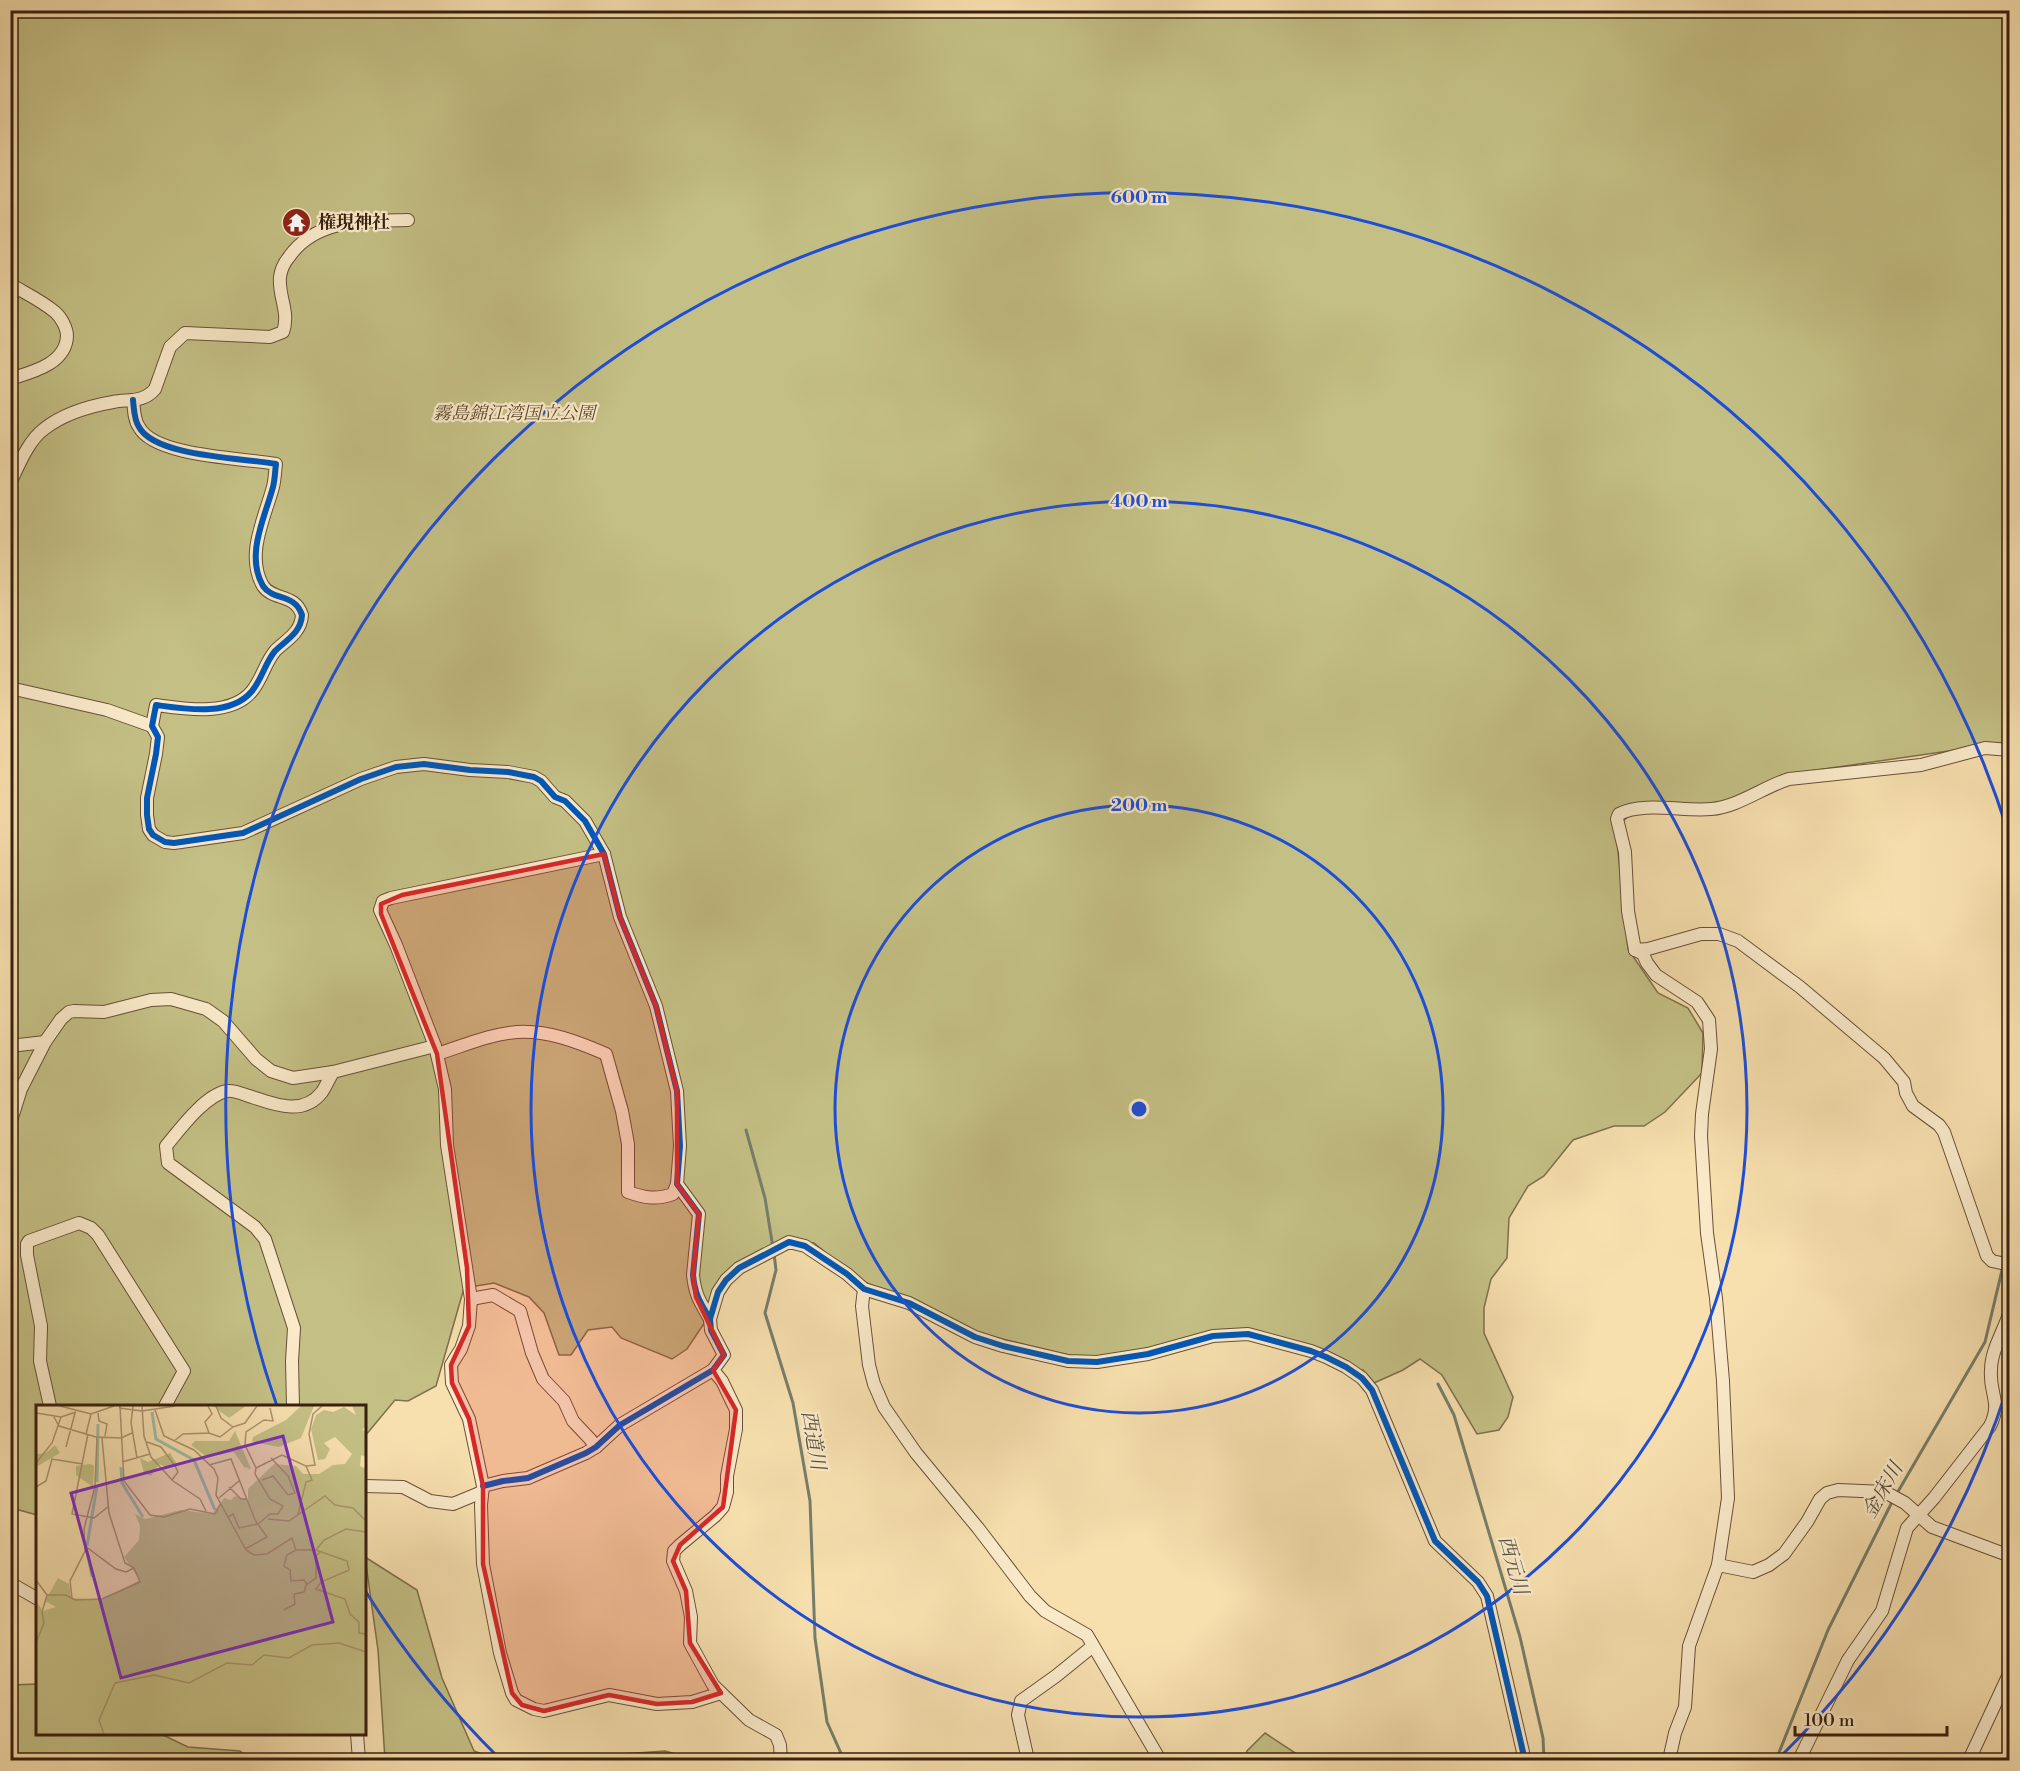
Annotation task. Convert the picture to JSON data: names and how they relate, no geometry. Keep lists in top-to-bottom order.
{
  "water": ["西道川", "金床川", "西元川"],
  "parks": ["霧島錦江湾国立公園"],
  "places": {
    "temple": ["権現神社"]
  },
  "scale_bar": "100 m",
  "rings": ["600 m", "400 m", "200 m"]
}
